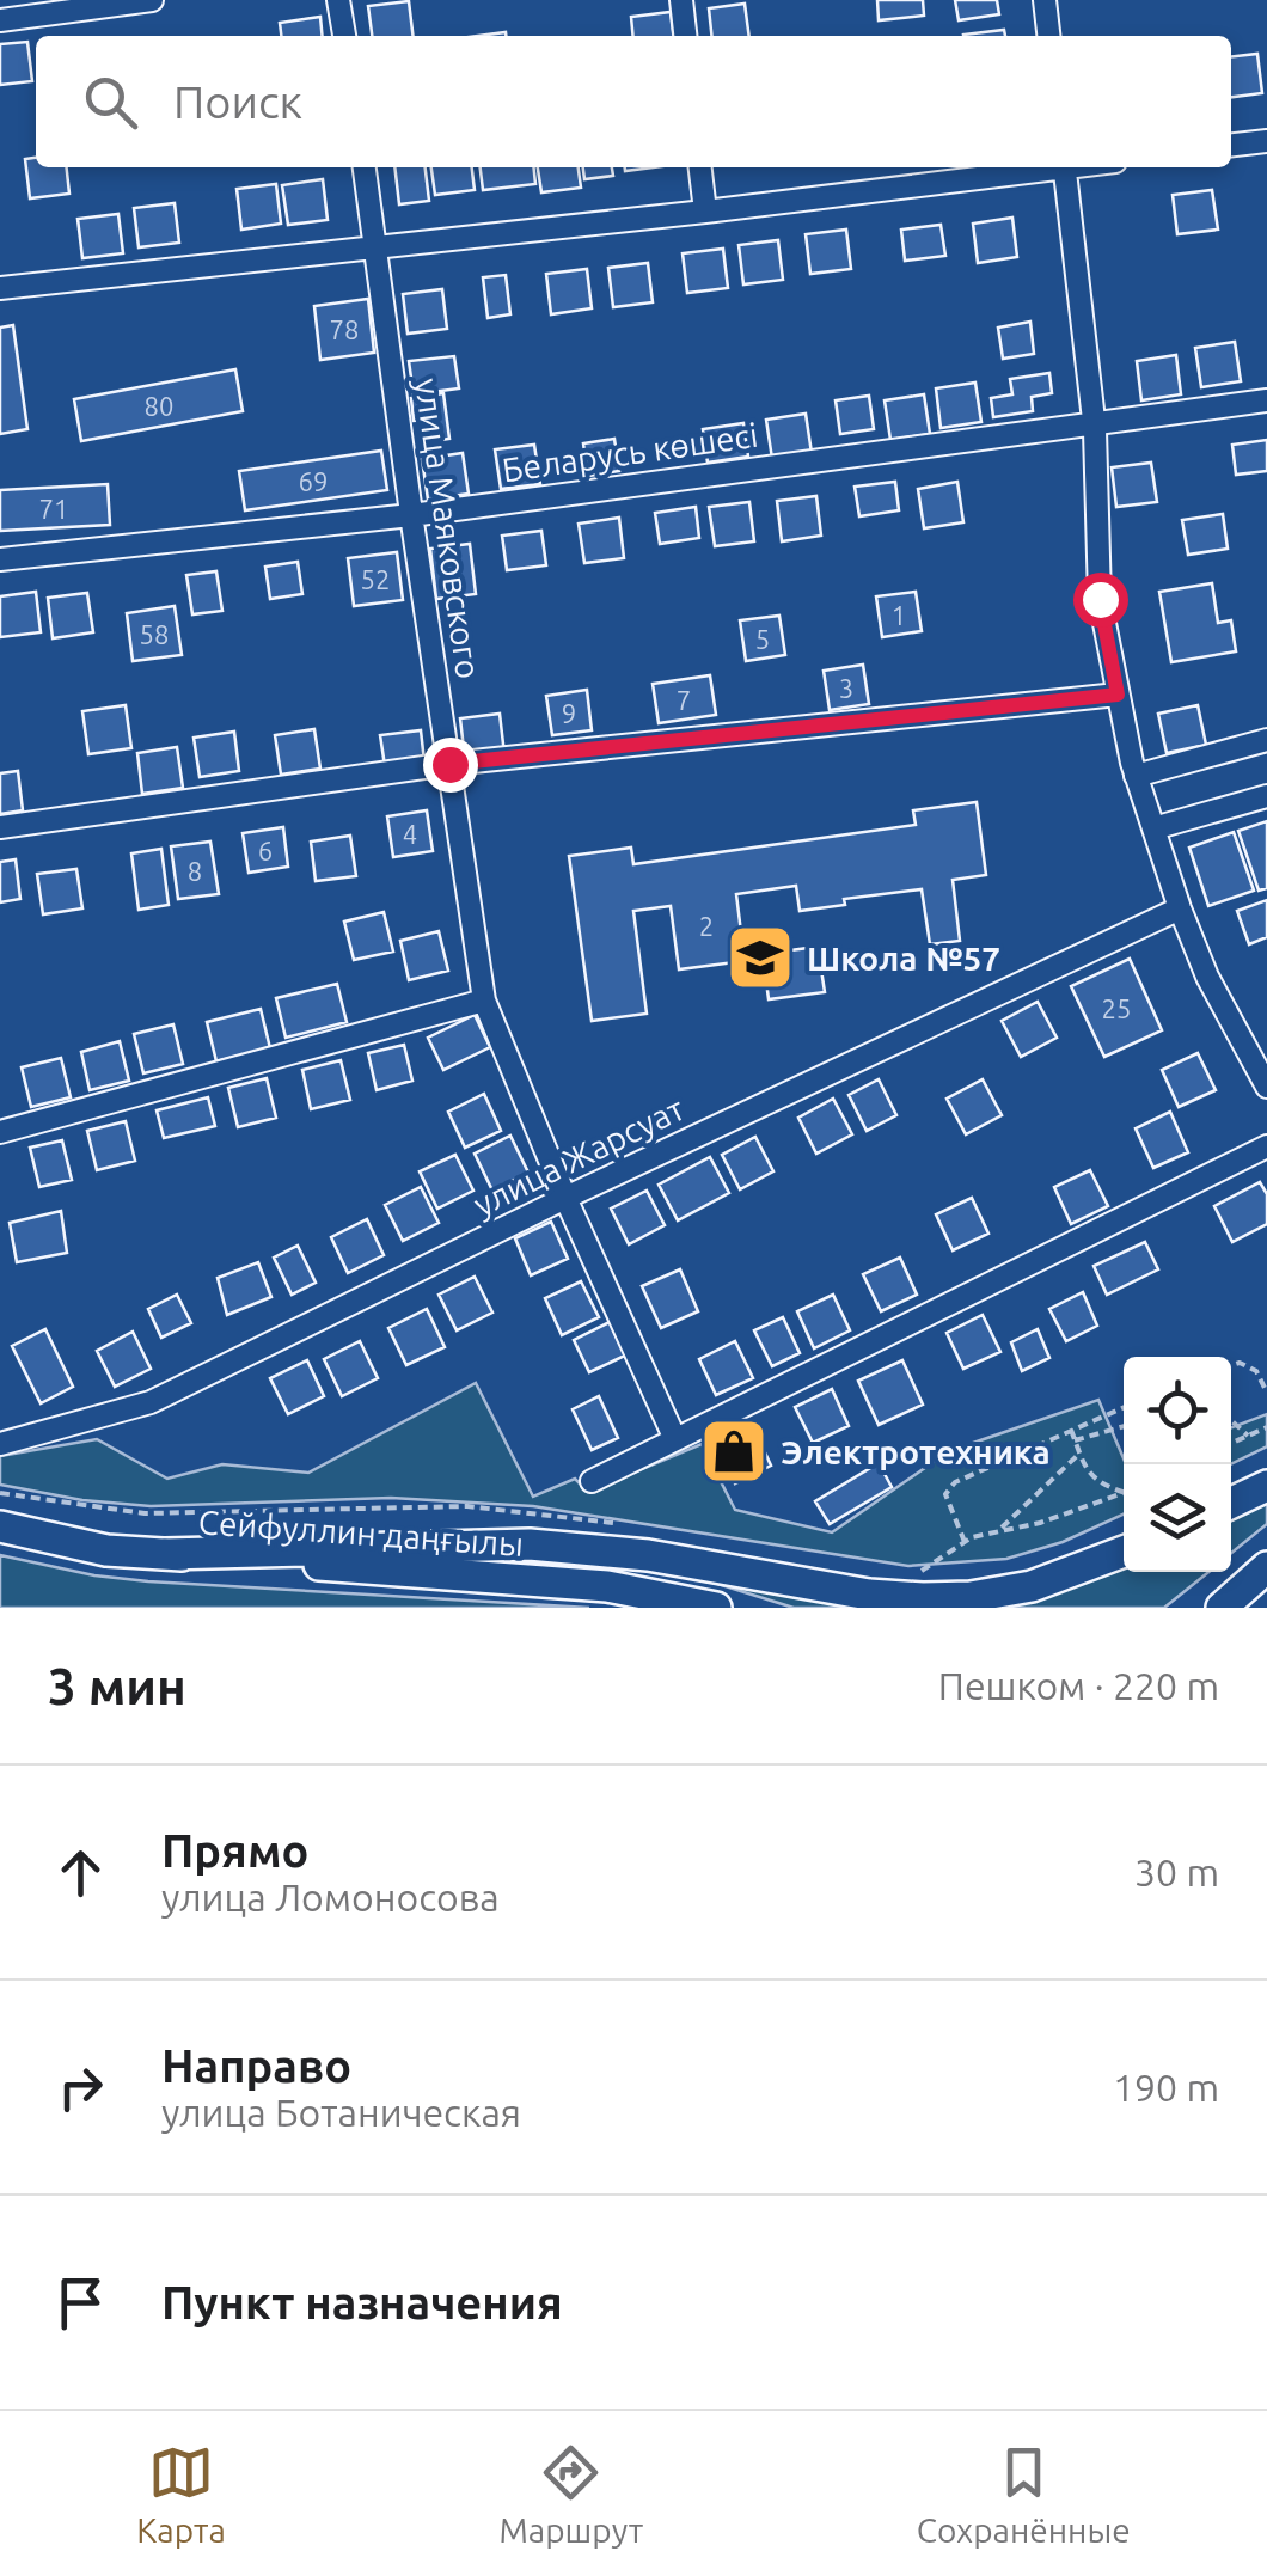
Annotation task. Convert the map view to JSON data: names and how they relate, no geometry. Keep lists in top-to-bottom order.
{
  "streets": {
    "main road": ["Сейфуллин даңғылы"],
    "street": ["Беларусь көшесі", "улица Маяковского", "улица Жарсуат"]
  },
  "crossings": [
    ["Беларусь көшесі", "улица Маяковского"],
    ["улица Маяковского", "улица Жарсуат"]
  ],
  "places": {
    "school or university": ["Школа №57"],
    "shop": ["Электротехника"]
  },
  "house_numbers": [
    "78",
    "80",
    "69",
    "71",
    "52",
    "1",
    "58",
    "5",
    "3",
    "7",
    "9",
    "4",
    "6",
    "8",
    "2",
    "25"
  ],
  "page": {
    "search": "Поиск",
    "heading": ["3 мин", "Пешком · 220 m"],
    "list": [
      ["Прямо", "улица Ломоносова", "30 m"],
      ["Направо", "улица Ботаническая", "190 m"],
      "Пункт назначения"
    ],
    "nav": ["Карта", "Маршрут", "Сохранённые"]
  }
}
